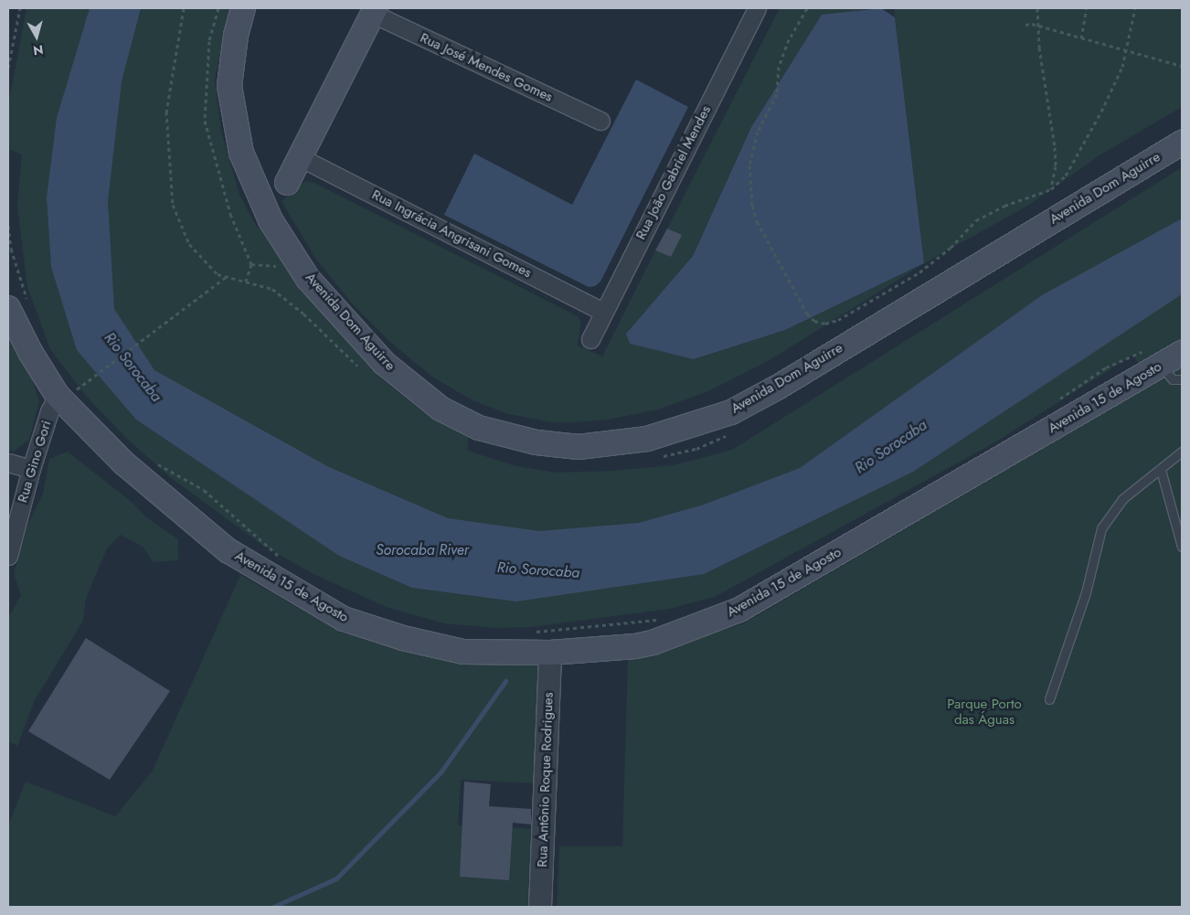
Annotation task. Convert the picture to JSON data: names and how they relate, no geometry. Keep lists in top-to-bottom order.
{
  "streets": {
    "main road": ["Avenida Dom Aguirre", "Avenida 15 de Agosto"],
    "street": [
      "Rua José Mendes Gomes",
      "Rua João Gabriel Mendes",
      "Rua Ingrácia Angrisani Gomes",
      "Rua Gino Gori",
      "Rua Antônio Roque Rodrigues"
    ]
  },
  "crossings": [
    ["Rua João Gabriel Mendes", "Rua Ingrácia Angrisani Gomes"],
    ["Avenida 15 de Agosto", "Rua Gino Gori"],
    ["Avenida 15 de Agosto", "Rua Antônio Roque Rodrigues"]
  ],
  "water": ["Rio Sorocaba", "Sorocaba River"],
  "parks": ["Parque Porto das Águas"],
  "north": "bottom"
}
